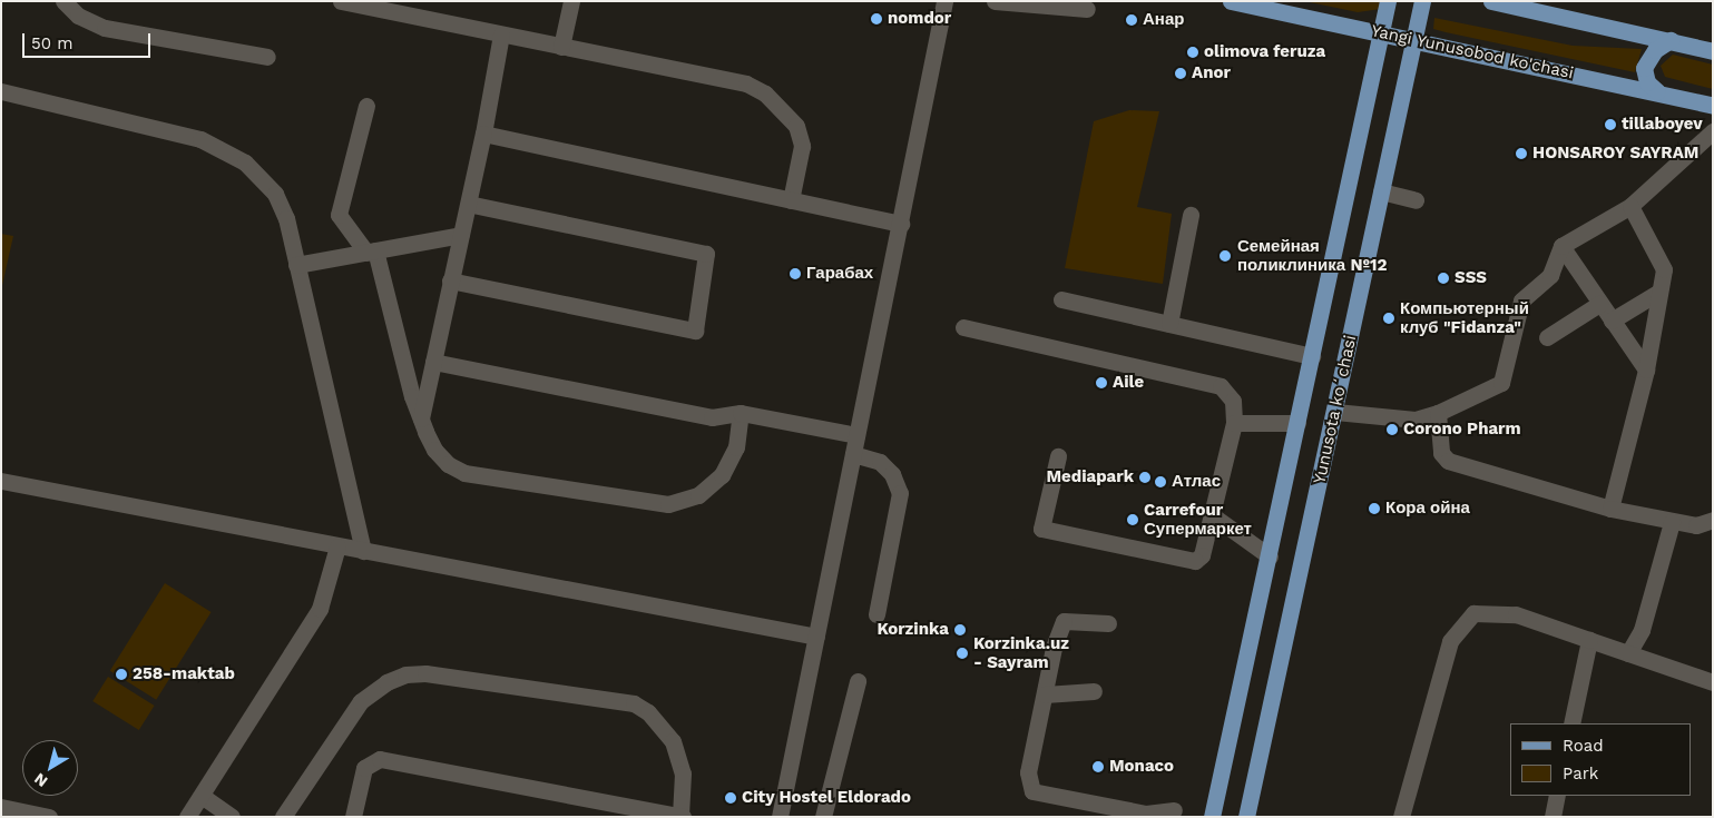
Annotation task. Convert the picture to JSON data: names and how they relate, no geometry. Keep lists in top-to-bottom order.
{
  "streets": {
    "main road": ["Yangi Yunusobod ko'chasi", "Yunusota koʻchasi"]
  },
  "crossings": [
    ["Yangi Yunusobod ko'chasi", "Yunusota koʻchasi"]
  ],
  "places": [
    "nomdor",
    "Анар",
    "olimova feruza",
    "Anor",
    "tillaboyev",
    "HONSAROY SAYRAM",
    "Семейная поликлиника №12",
    "Гарабах",
    "SSS",
    "Компьютерный клуб \"Fidanza\"",
    "Aile",
    "Corono Pharm",
    "Mediapark",
    "Атлас",
    "Кора ойна",
    "Carrefour Супермаркет",
    "Korzinka",
    "Korzinka.uz - Sayram",
    "258-maktab",
    "Monaco",
    "City Hostel Eldorado"
  ],
  "legend": ["Road", "Park"],
  "scale_bar": "50 m",
  "north": "bottom left"
}
